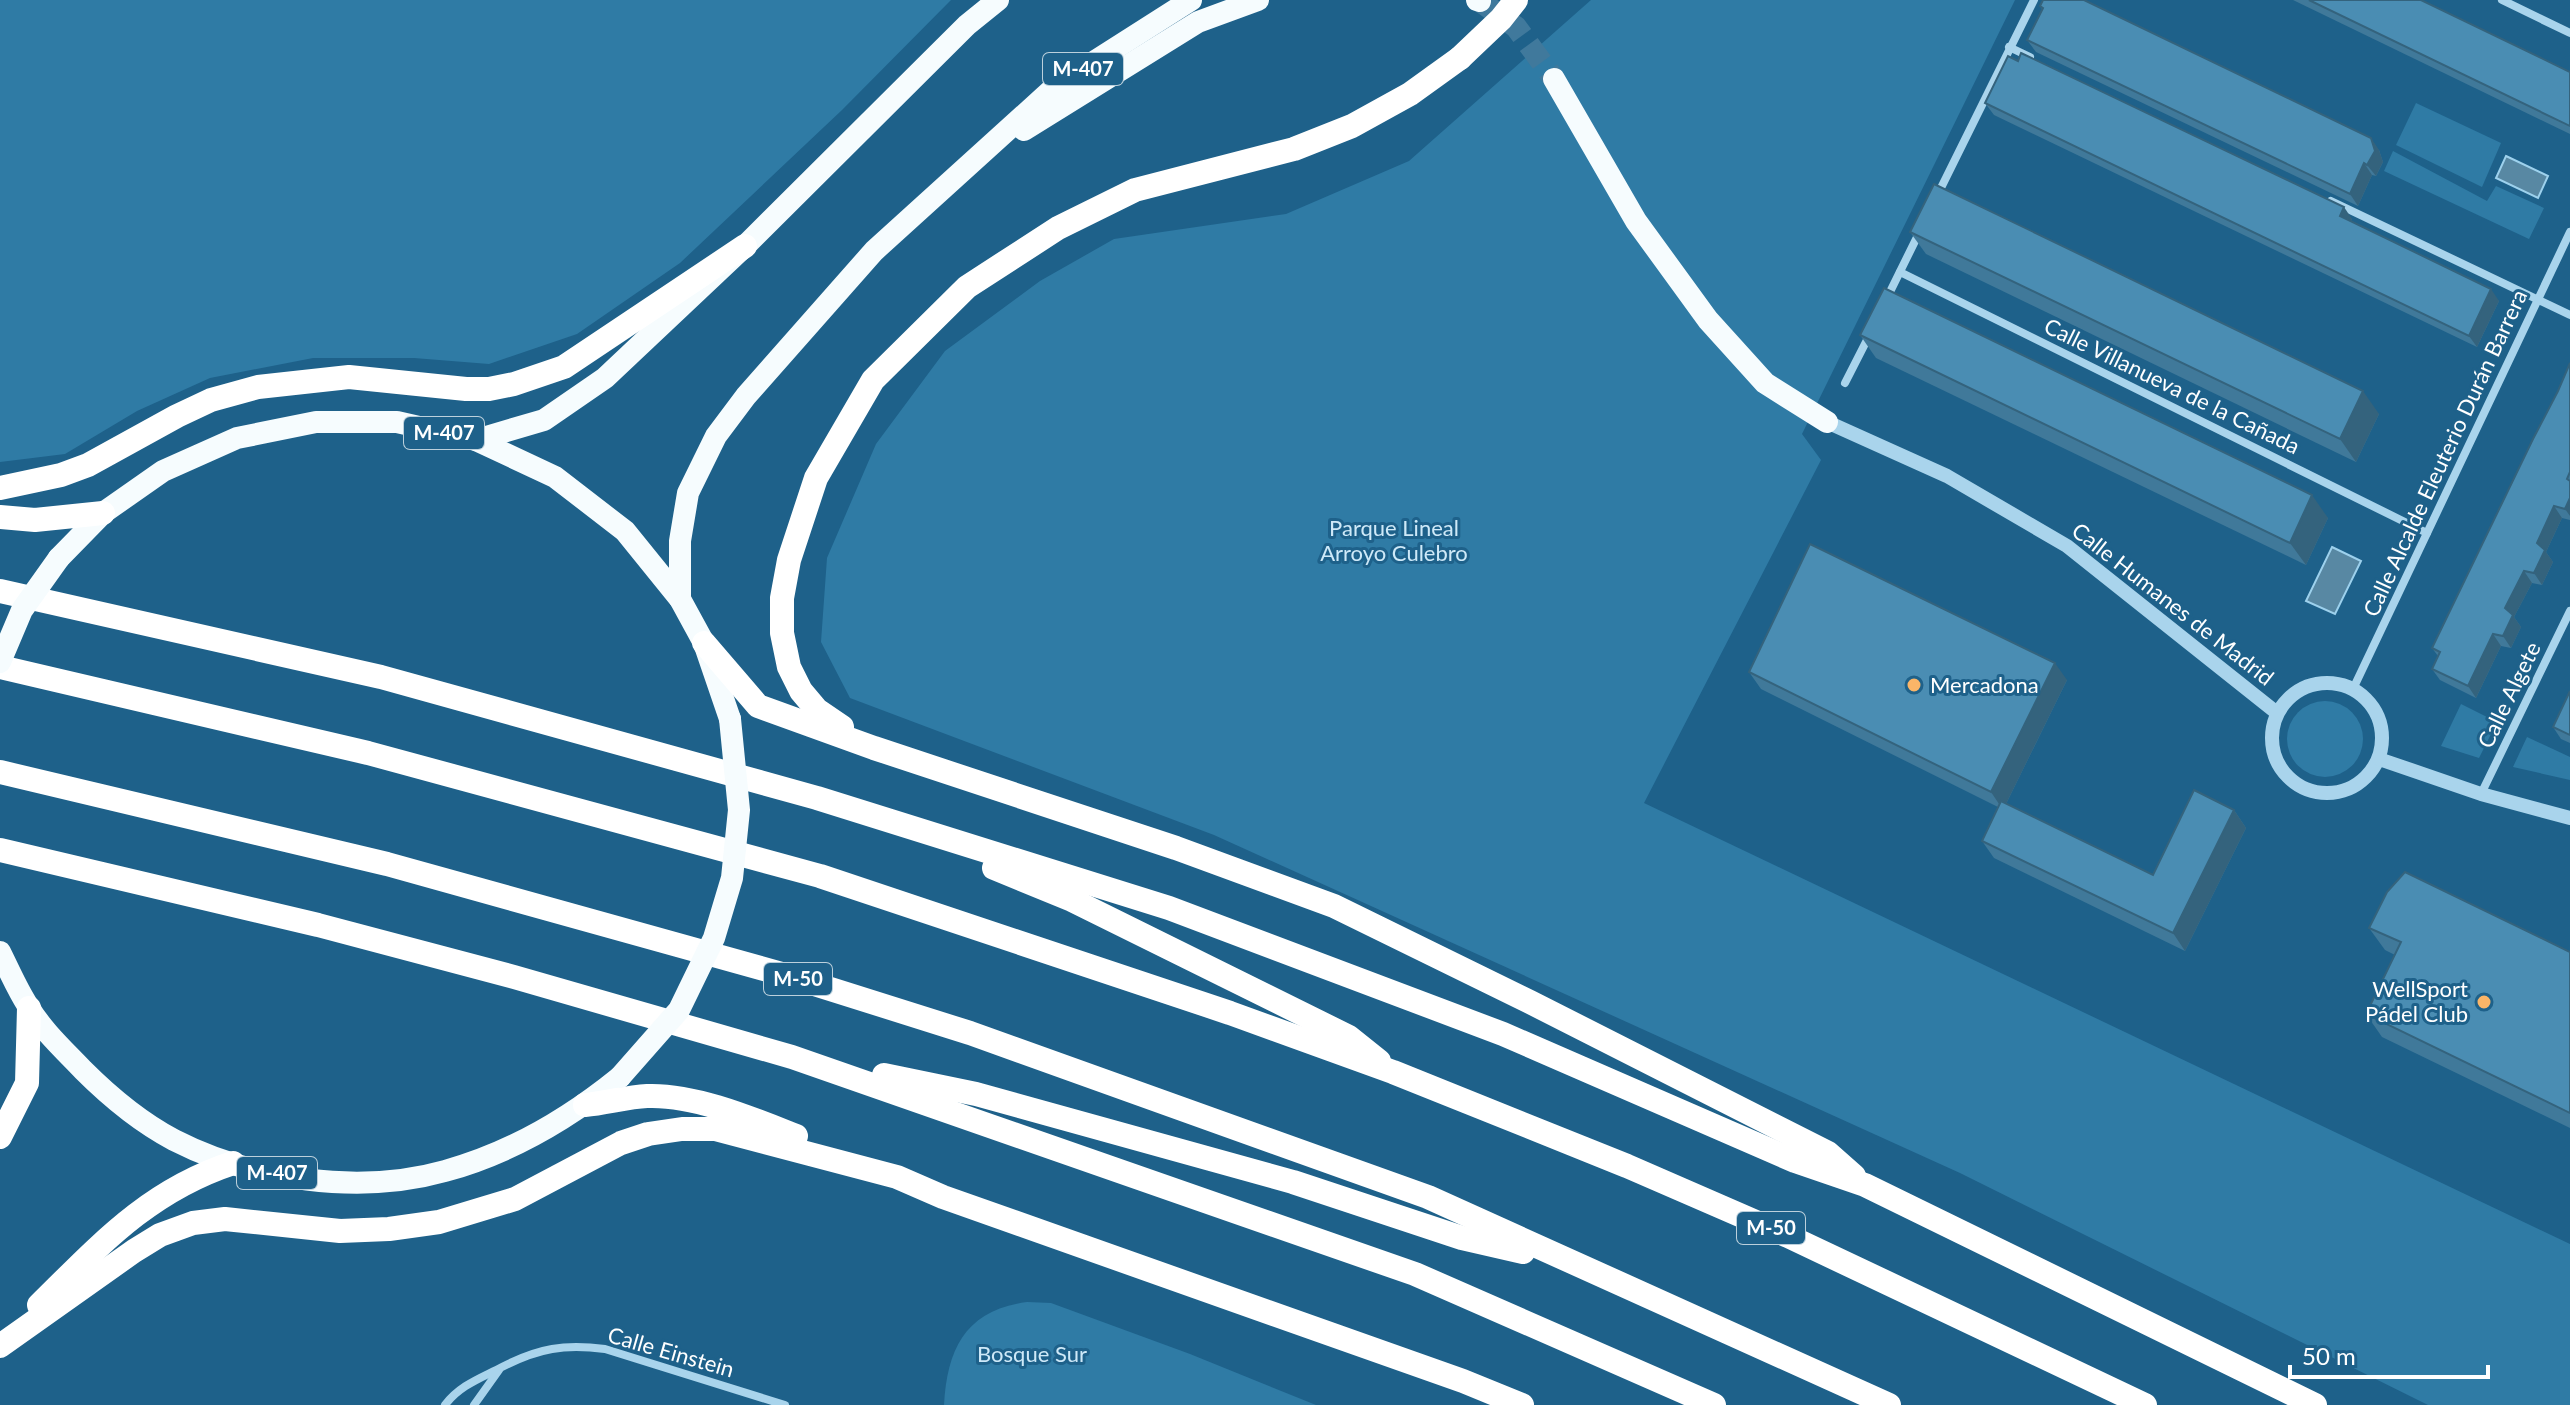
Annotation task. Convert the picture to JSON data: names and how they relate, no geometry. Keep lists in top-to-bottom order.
{
  "streets": {
    "highway": ["M-407", "M-50"],
    "street": [
      "Calle Villanueva de la Cañada",
      "Calle Alcalde Eleuterio Durán Barrera",
      "Calle Humanes de Madrid",
      "Calle Algete",
      "Calle Einstein"
    ]
  },
  "crossings": [
    ["M-407", "M-50"],
    ["Calle Villanueva de la Cañada", "Calle Alcalde Eleuterio Durán Barrera"],
    ["Calle Alcalde Eleuterio Durán Barrera", "Calle Humanes de Madrid"]
  ],
  "parks": ["Parque Lineal Arroyo Culebro", "Bosque Sur"],
  "places": ["Mercadona", "WellSport Pádel Club"],
  "scale_bar": "50 m"
}
